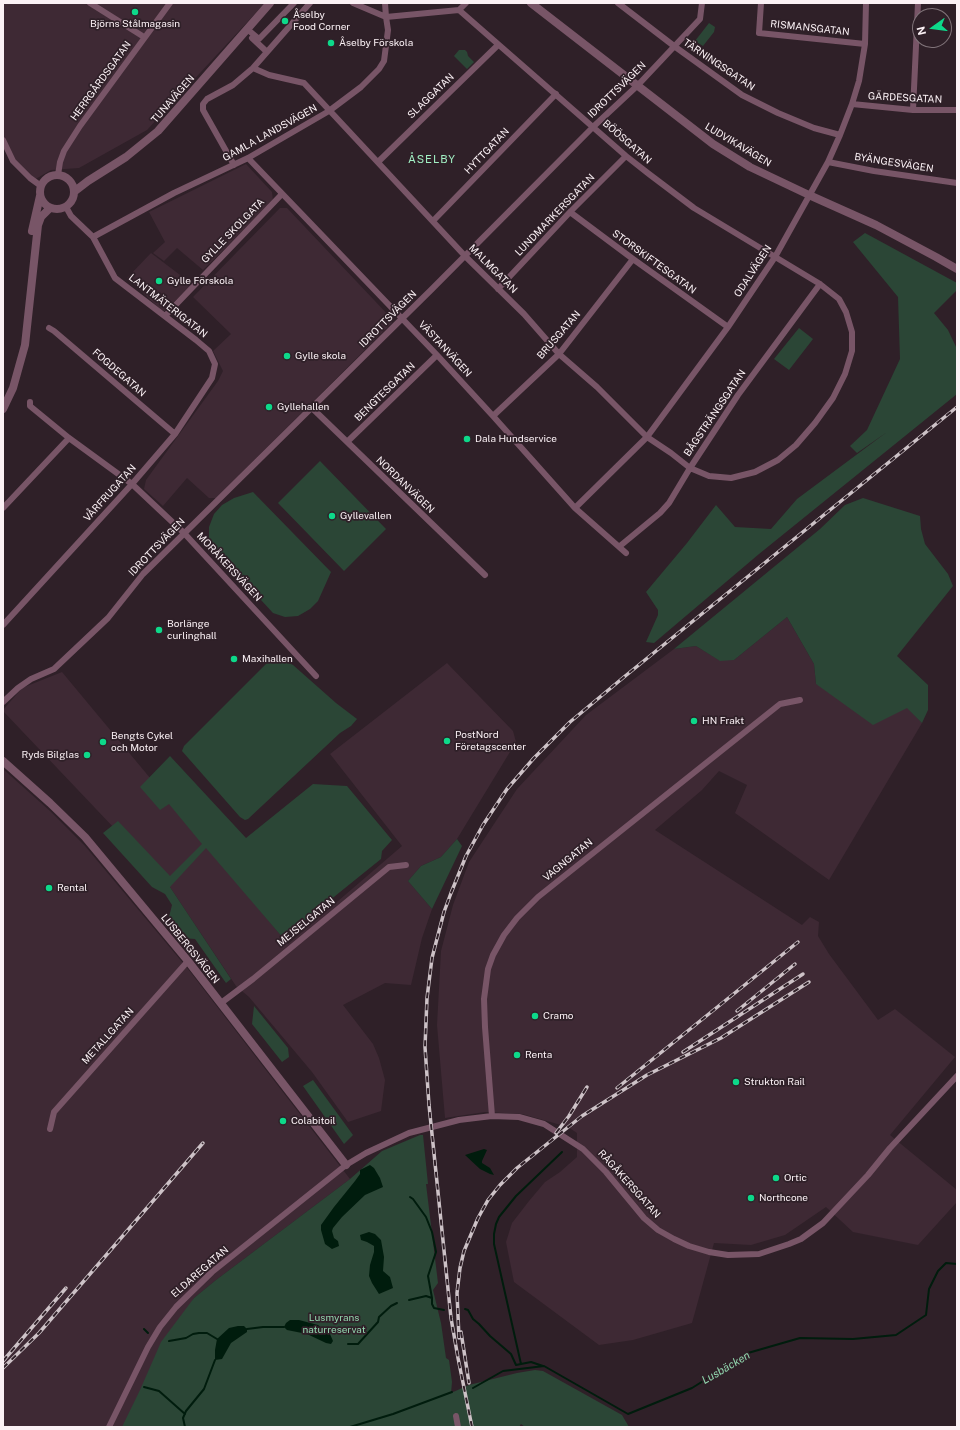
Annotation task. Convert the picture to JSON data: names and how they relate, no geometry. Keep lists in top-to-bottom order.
{
  "streets": {
    "street": [
      "RISMANSGATAN",
      "TÄRNINGSGATAN",
      "HERRGÅRDSGATAN",
      "IDROTTSVÄGEN",
      "SLAGGATAN",
      "GÄRDESGATAN",
      "TUNAVÄGEN",
      "GAMLA LANDSVÄGEN",
      "BÖÖSGATAN",
      "LUDVIKAVÄGEN",
      "HYTTGATAN",
      "BYÄNGESVÄGEN",
      "LUNDMARKERSGATAN",
      "GYLLE SKOLGATA",
      "STORSKIFTESGATAN",
      "MALMGATAN",
      "ODALVÄGEN",
      "LANTMÄTERIGATAN",
      "BRUSGATAN",
      "VÄSTANVÄGEN",
      "FOGDEGATAN",
      "BENGTESGATAN",
      "BÅGSTRÄNGSGATAN",
      "NORDANVÄGEN",
      "VÅRFRUGATAN",
      "MORÅKERSVÄGEN",
      "VAGNGATAN",
      "MEJSELGATAN",
      "LUSBERGSVÄGEN",
      "METALLGATAN",
      "RÅGÅKERSGATAN",
      "ELDAREGATAN"
    ]
  },
  "crossings": [
    ["RISMANSGATAN", "ODALVÄGEN"],
    ["TÄRNINGSGATAN", "IDROTTSVÄGEN"],
    ["TÄRNINGSGATAN", "ODALVÄGEN"],
    ["HERRGÅRDSGATAN", "TUNAVÄGEN"],
    ["HERRGÅRDSGATAN", "LANTMÄTERIGATAN"],
    ["IDROTTSVÄGEN", "BÖÖSGATAN"],
    ["IDROTTSVÄGEN", "LUDVIKAVÄGEN"],
    ["IDROTTSVÄGEN", "MALMGATAN"],
    ["IDROTTSVÄGEN", "VÄSTANVÄGEN"],
    ["IDROTTSVÄGEN", "NORDANVÄGEN"],
    ["IDROTTSVÄGEN", "MORÅKERSVÄGEN"],
    ["SLAGGATAN", "BÖÖSGATAN"],
    ["SLAGGATAN", "MALMGATAN"],
    ["GÄRDESGATAN", "ODALVÄGEN"],
    ["TUNAVÄGEN", "LANTMÄTERIGATAN"],
    ["GAMLA LANDSVÄGEN", "MALMGATAN"],
    ["GAMLA LANDSVÄGEN", "LANTMÄTERIGATAN"],
    ["GAMLA LANDSVÄGEN", "VÄSTANVÄGEN"],
    ["BÖÖSGATAN", "HYTTGATAN"],
    ["BÖÖSGATAN", "LUNDMARKERSGATAN"],
    ["BÖÖSGATAN", "MALMGATAN"],
    ["BÖÖSGATAN", "ODALVÄGEN"],
    ["BÖÖSGATAN", "BÅGSTRÄNGSGATAN"],
    ["LUDVIKAVÄGEN", "ODALVÄGEN"],
    ["HYTTGATAN", "MALMGATAN"],
    ["BYÄNGESVÄGEN", "ODALVÄGEN"],
    ["LUNDMARKERSGATAN", "STORSKIFTESGATAN"],
    ["LUNDMARKERSGATAN", "MALMGATAN"],
    ["GYLLE SKOLGATA", "LANTMÄTERIGATAN"],
    ["GYLLE SKOLGATA", "VÄSTANVÄGEN"],
    ["STORSKIFTESGATAN", "ODALVÄGEN"],
    ["STORSKIFTESGATAN", "BRUSGATAN"],
    ["MALMGATAN", "ODALVÄGEN"],
    ["MALMGATAN", "BRUSGATAN"],
    ["MALMGATAN", "BÅGSTRÄNGSGATAN"],
    ["ODALVÄGEN", "VÄSTANVÄGEN"],
    ["LANTMÄTERIGATAN", "VÅRFRUGATAN"],
    ["BRUSGATAN", "VÄSTANVÄGEN"],
    ["VÄSTANVÄGEN", "BENGTESGATAN"],
    ["VÄSTANVÄGEN", "BÅGSTRÄNGSGATAN"],
    ["FOGDEGATAN", "VÅRFRUGATAN"],
    ["BENGTESGATAN", "NORDANVÄGEN"],
    ["VÅRFRUGATAN", "MORÅKERSVÄGEN"],
    ["VAGNGATAN", "RÅGÅKERSGATAN"],
    ["MEJSELGATAN", "LUSBERGSVÄGEN"],
    ["LUSBERGSVÄGEN", "METALLGATAN"],
    ["LUSBERGSVÄGEN", "RÅGÅKERSGATAN"],
    ["LUSBERGSVÄGEN", "ELDAREGATAN"],
    ["RÅGÅKERSGATAN", "ELDAREGATAN"]
  ],
  "districts": ["ÅSELBY"],
  "water": ["Lusbäcken"],
  "parks": ["Lusmyrans naturreservat"],
  "places": [
    "Björns Stålmagasin",
    "Åselby Food Corner",
    "Åselby Förskola",
    "Gylle Förskola",
    "Gylle skola",
    "Gyllehallen",
    "Dala Hundservice",
    "Gyllevallen",
    "Borlänge curlinghall",
    "Maxihallen",
    "HN Frakt",
    "PostNord Företagscenter",
    "Bengts Cykel och Motor",
    "Ryds Bilglas",
    "Rental",
    "Cramo",
    "Renta",
    "Strukton Rail",
    "Colabitoil",
    "Ortic",
    "Northcone"
  ],
  "north": "left"
}
